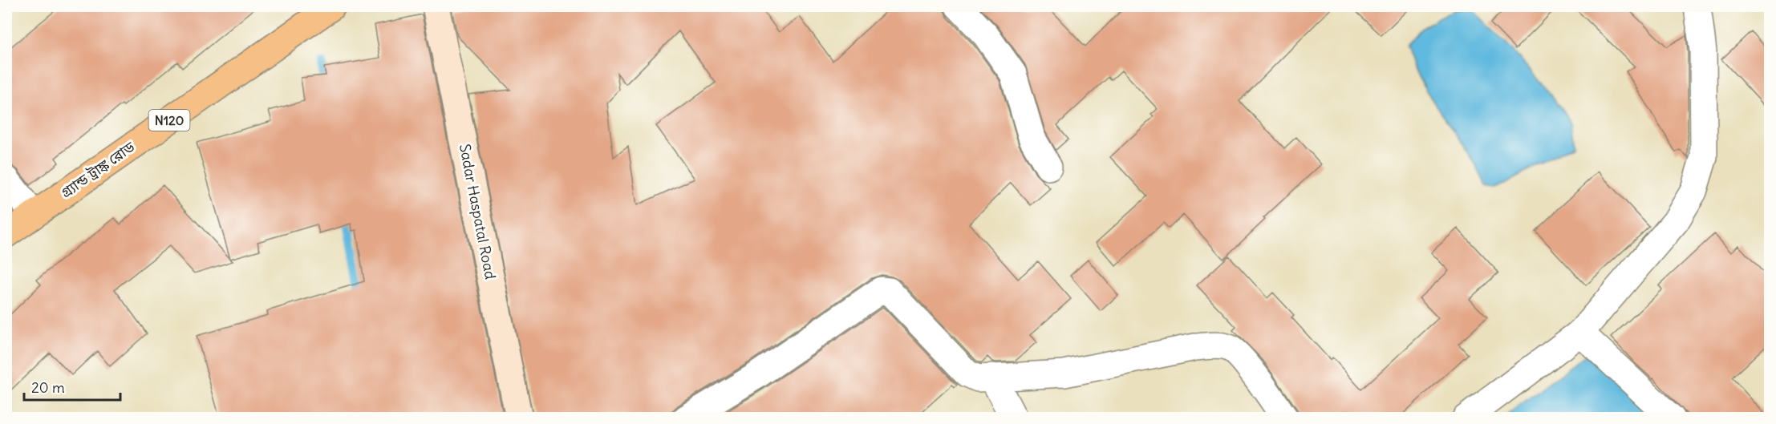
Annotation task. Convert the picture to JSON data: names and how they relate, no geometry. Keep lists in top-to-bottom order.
{
  "streets": {
    "highway": ["N120", "গ্র্যান্ড ট্রাঙ্ক রোড"],
    "street": ["Sadar Haspatal Road"]
  },
  "scale_bar": "20 m"
}
